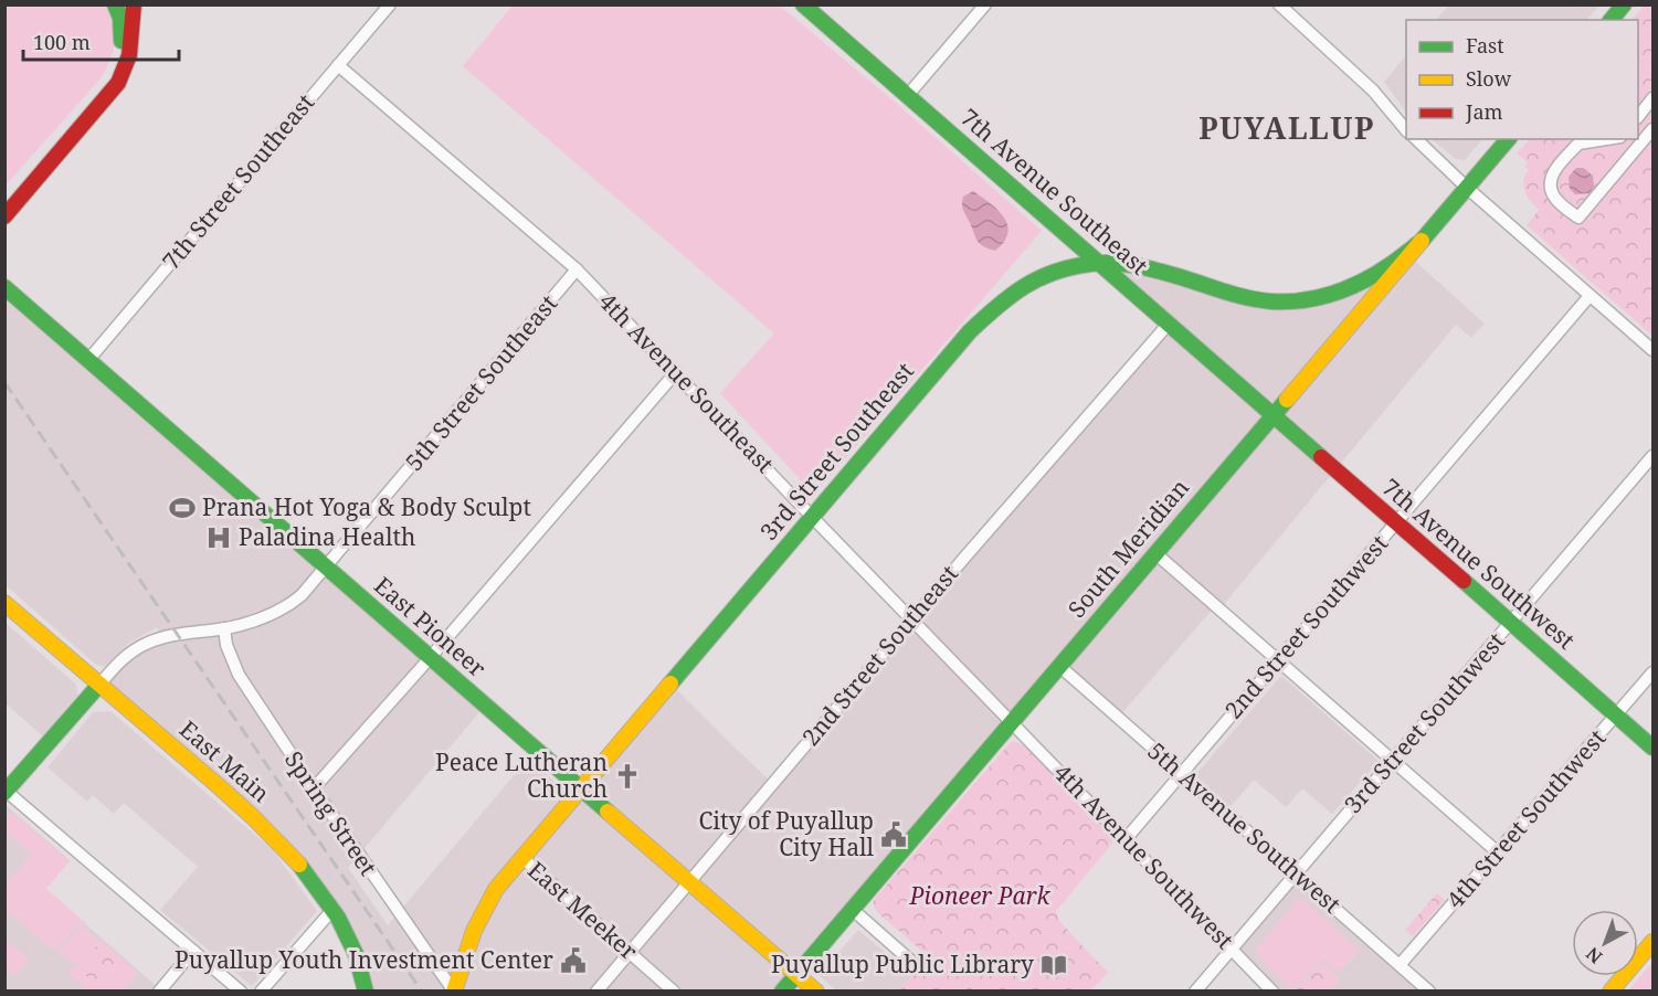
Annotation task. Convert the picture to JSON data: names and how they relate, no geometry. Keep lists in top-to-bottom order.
{
  "streets": {
    "main road": [
      "7th Avenue Southeast",
      "3rd Street Southeast",
      "South Meridian",
      "7th Avenue Southwest",
      "East Pioneer",
      "East Main"
    ],
    "street": [
      "7th Street Southeast",
      "5th Street Southeast",
      "4th Avenue Southeast",
      "2nd Street Southwest",
      "2nd Street Southeast",
      "3rd Street Southwest",
      "Spring Street",
      "4th Street Southwest",
      "5th Avenue Southwest",
      "4th Avenue Southwest",
      "East Meeker"
    ]
  },
  "crossings": [
    ["7th Street Southeast", "4th Avenue Southeast"],
    ["7th Street Southeast", "East Pioneer"],
    ["7th Avenue Southeast", "3rd Street Southeast"],
    ["7th Avenue Southeast", "South Meridian"],
    ["7th Avenue Southeast", "7th Avenue Southwest"],
    ["7th Avenue Southeast", "2nd Street Southeast"],
    ["5th Street Southeast", "4th Avenue Southeast"],
    ["5th Street Southeast", "East Pioneer"],
    ["5th Street Southeast", "East Main"],
    ["5th Street Southeast", "Spring Street"],
    ["4th Avenue Southeast", "3rd Street Southeast"],
    ["4th Avenue Southeast", "South Meridian"],
    ["4th Avenue Southeast", "2nd Street Southeast"],
    ["4th Avenue Southeast", "4th Avenue Southwest"],
    ["3rd Street Southeast", "South Meridian"],
    ["3rd Street Southeast", "East Pioneer"],
    ["3rd Street Southeast", "Spring Street"],
    ["3rd Street Southeast", "East Meeker"],
    ["South Meridian", "7th Avenue Southwest"],
    ["South Meridian", "East Pioneer"],
    ["South Meridian", "5th Avenue Southwest"],
    ["South Meridian", "4th Avenue Southwest"],
    ["7th Avenue Southwest", "2nd Street Southwest"],
    ["7th Avenue Southwest", "3rd Street Southwest"],
    ["7th Avenue Southwest", "4th Street Southwest"],
    ["East Pioneer", "2nd Street Southeast"],
    ["2nd Street Southwest", "5th Avenue Southwest"],
    ["2nd Street Southwest", "4th Avenue Southwest"],
    ["2nd Street Southeast", "East Meeker"],
    ["3rd Street Southwest", "5th Avenue Southwest"],
    ["3rd Street Southwest", "4th Avenue Southwest"],
    ["4th Street Southwest", "5th Avenue Southwest"]
  ],
  "districts": ["PUYALLUP"],
  "parks": ["Pioneer Park"],
  "places": {
    "sports": ["Prana Hot Yoga & Body Sculpt"],
    "hospital": ["Paladina Health"],
    "church": ["Peace Lutheran Church"],
    "public building": ["City of Puyallup City Hall", "Puyallup Youth Investment Center"],
    "library": ["Puyallup Public Library"]
  },
  "legend": ["Fast", "Slow", "Jam"],
  "scale_bar": "100 m",
  "north": "bottom left"
}
